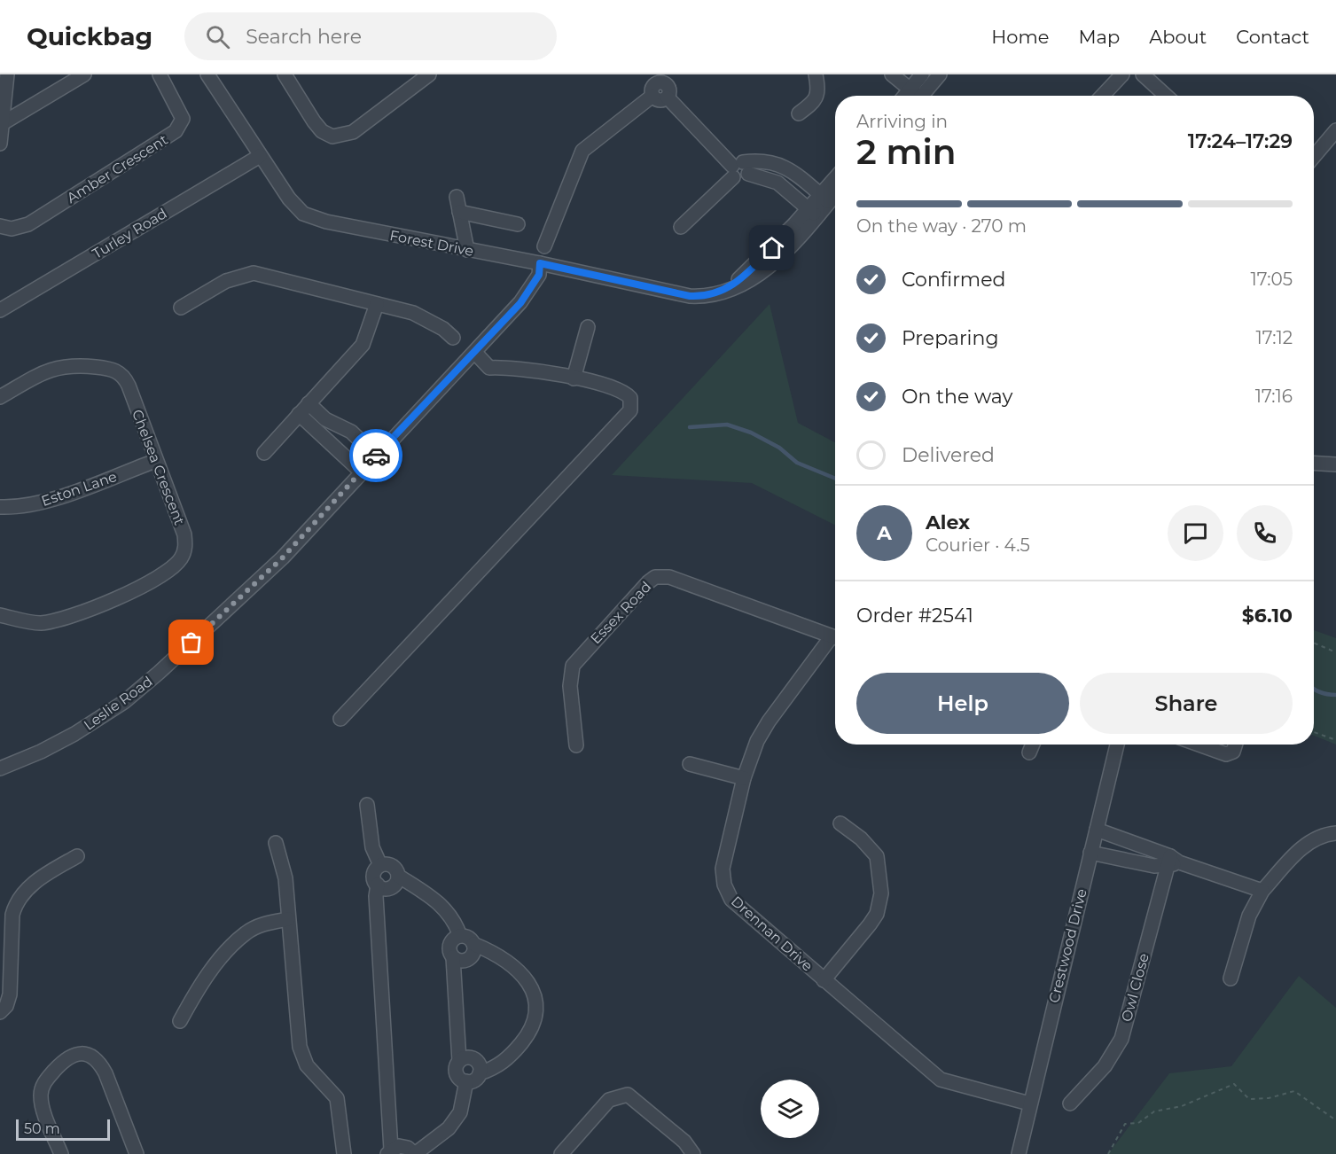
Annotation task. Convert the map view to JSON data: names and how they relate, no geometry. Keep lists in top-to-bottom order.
{
  "streets": {
    "street": [
      "Amber Crescent",
      "Turley Road",
      "Forest Drive",
      "Chelsea Crescent",
      "Eston Lane",
      "Essex Road",
      "Leslie Road",
      "Drennan Drive",
      "Crestwood Drive",
      "Owl Close"
    ]
  },
  "crossings": [
    ["Turley Road", "Forest Drive"],
    ["Forest Drive", "Leslie Road"],
    ["Chelsea Crescent", "Eston Lane"],
    ["Drennan Drive", "Crestwood Drive"]
  ],
  "scale_bar": "50 m",
  "page": {
    "header": "Quickbag",
    "search": "Search here",
    "nav": [
      "Home",
      "Map",
      "About",
      "Contact"
    ],
    "heading": ["2 min", "Arriving in", "17:24–17:29"],
    "panel": [
      "Alex",
      "Courier · 4.5",
      "Order #2541",
      "$6.10"
    ],
    "bar": "On the way · 270 m",
    "list": [
      ["Confirmed", "17:05"],
      ["Preparing", "17:12"],
      ["On the way", "17:16"],
      "Delivered"
    ],
    "round": "A",
    "buttons": ["Help", "Share"],
    "scale": "50 m"
  }
}
